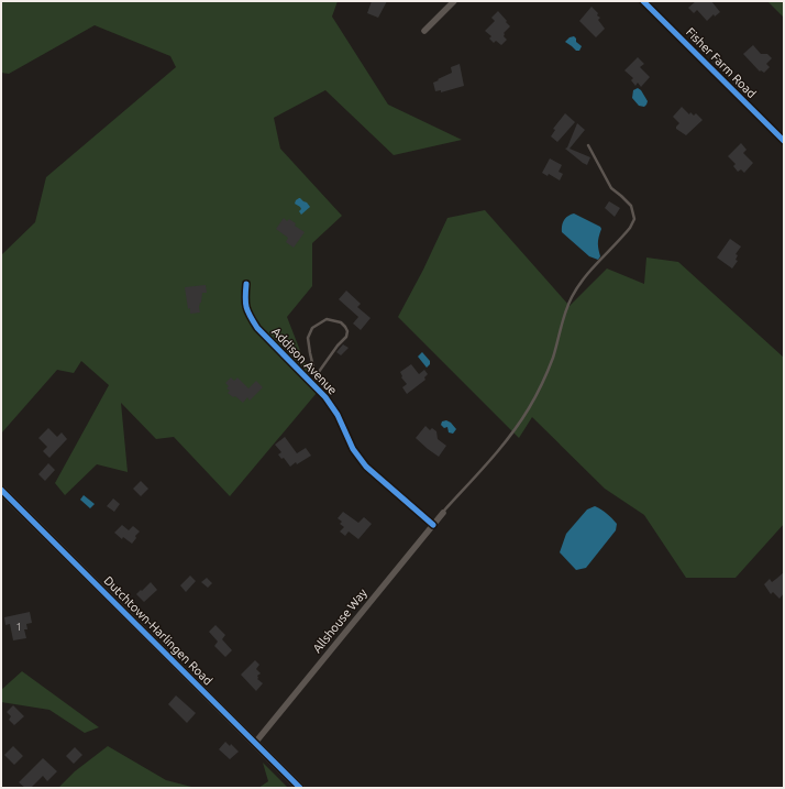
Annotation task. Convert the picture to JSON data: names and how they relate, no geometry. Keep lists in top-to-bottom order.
{
  "streets": {
    "street": [
      "Fisher Farm Road",
      "Addison Avenue",
      "Allshouse Way",
      "Dutchtown-Harlingen Road"
    ]
  },
  "crossings": [
    ["Addison Avenue", "Allshouse Way"],
    ["Allshouse Way", "Dutchtown-Harlingen Road"]
  ],
  "house_numbers": ["1"]
}
